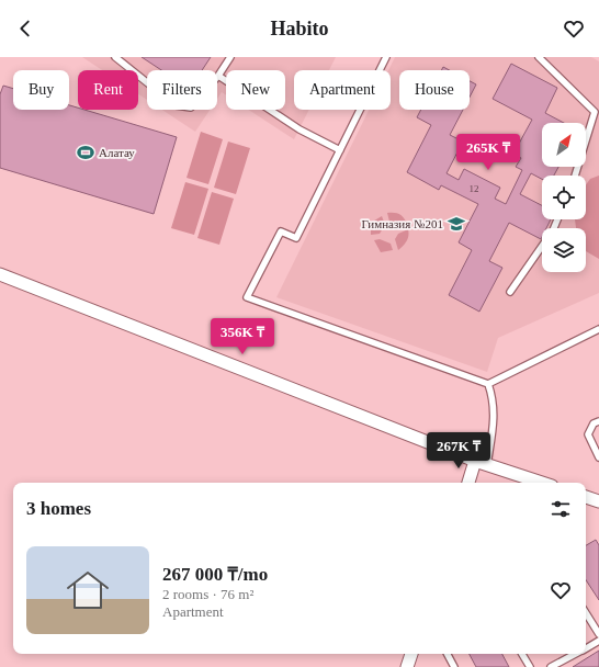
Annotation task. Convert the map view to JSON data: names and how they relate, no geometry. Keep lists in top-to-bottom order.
{
  "places": {
    "sports": ["Алатау"],
    "school or university": ["Гимназия №201"]
  },
  "house_numbers": ["12"],
  "north": "top right",
  "page": {
    "header": "Habito",
    "chip": [
      "Buy",
      "Rent",
      "Filters",
      "New",
      "Apartment",
      "House"
    ],
    "price": ["265K ₸", "356K ₸", "267K ₸"],
    "heading": "3 homes",
    "list": [
      {
        "name": "267 000 ₸/mo",
        "note": "2 rooms · 76 m² · Apartment"
      }
    ]
  }
}
